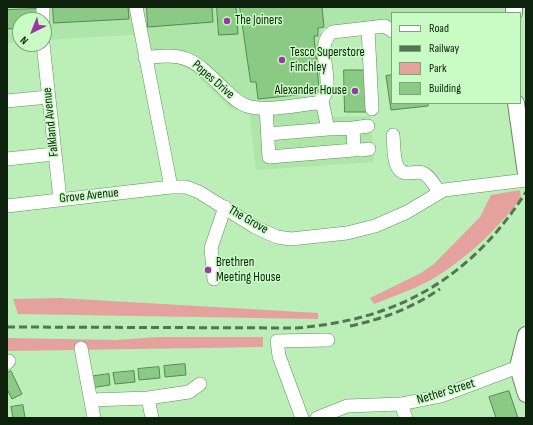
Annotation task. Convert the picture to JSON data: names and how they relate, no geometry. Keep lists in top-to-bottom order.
{
  "streets": {
    "street": [
      "Popes Drive",
      "Falkland Avenue",
      "Grove Avenue",
      "The Grove",
      "Nether Street"
    ]
  },
  "crossings": [
    ["Falkland Avenue", "Grove Avenue"],
    ["Grove Avenue", "The Grove"]
  ],
  "places": [
    "The Joiners",
    "Tesco Superstore Finchley",
    "Alexander House",
    "Brethren Meeting House"
  ],
  "legend": [
    "Road",
    "Railway",
    "Park",
    "Building"
  ],
  "north": "bottom left"
}
